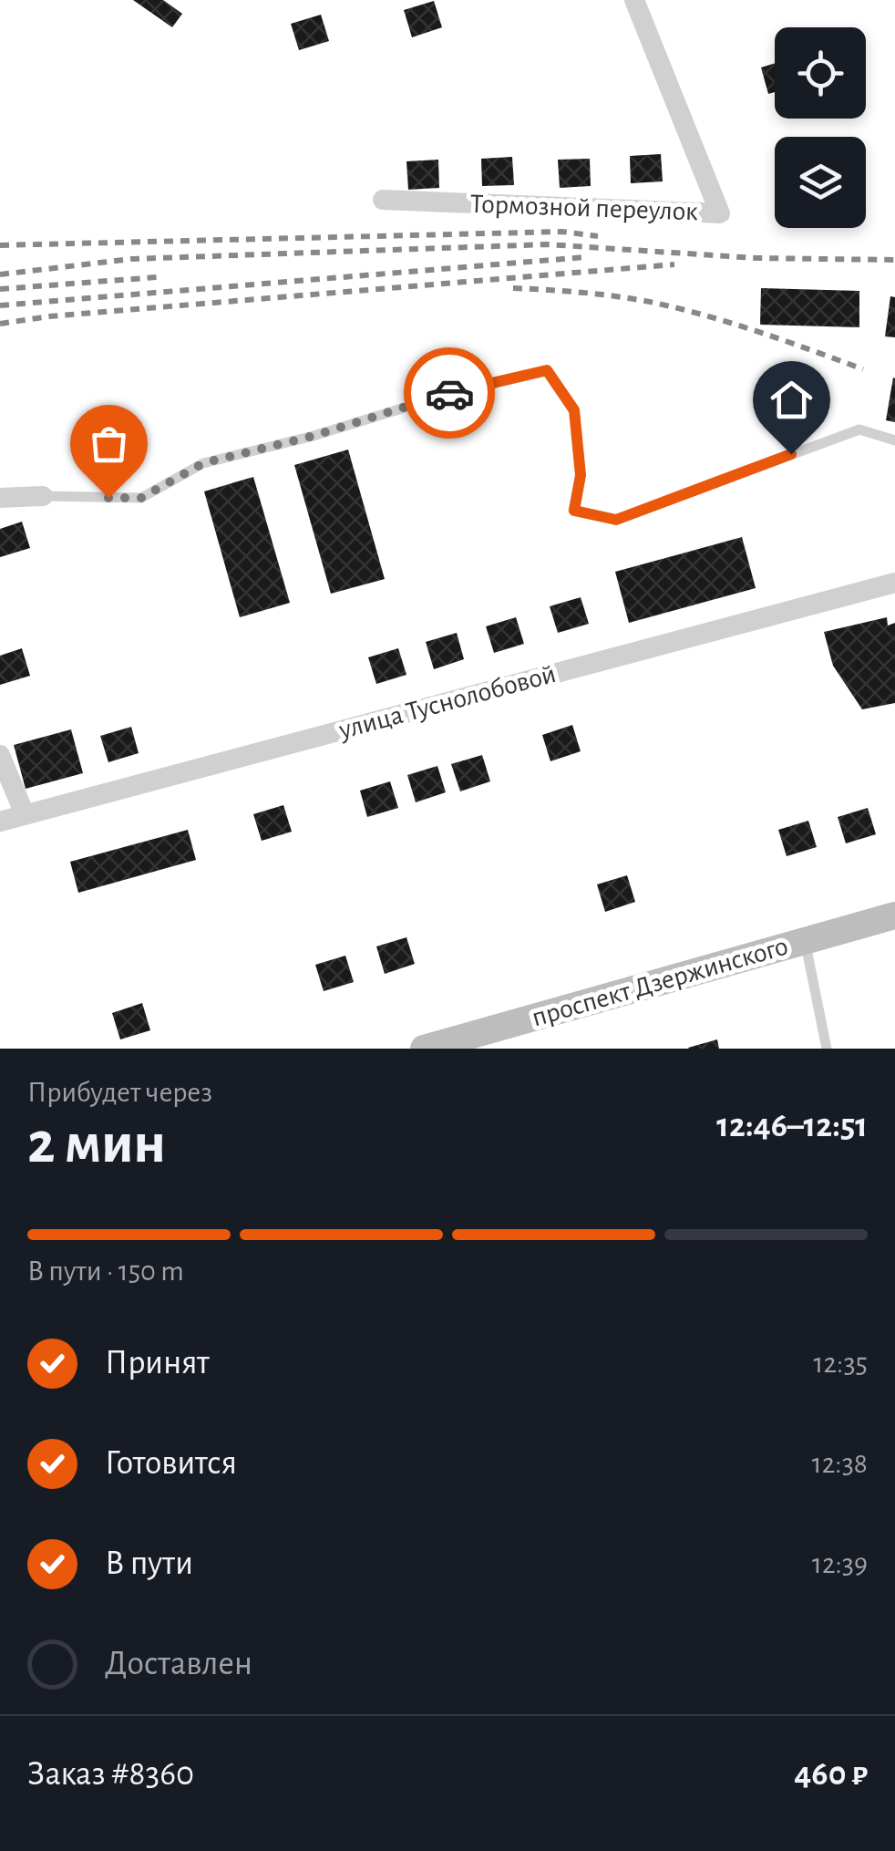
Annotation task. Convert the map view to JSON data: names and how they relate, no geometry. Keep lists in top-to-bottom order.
{
  "streets": {
    "street": ["Тормозной переулок", "улица Туснолобовой", "проспект Дзержинского"]
  },
  "page": {
    "heading": ["2 мин", "Прибудет через", "12:46–12:51"],
    "panel": ["Заказ #8360", "460 ₽"],
    "bar": "В пути · 150 m",
    "list": [
      ["Принят", "12:35"],
      ["Готовится", "12:38"],
      ["В пути", "12:39"],
      "Доставлен"
    ]
  }
}
